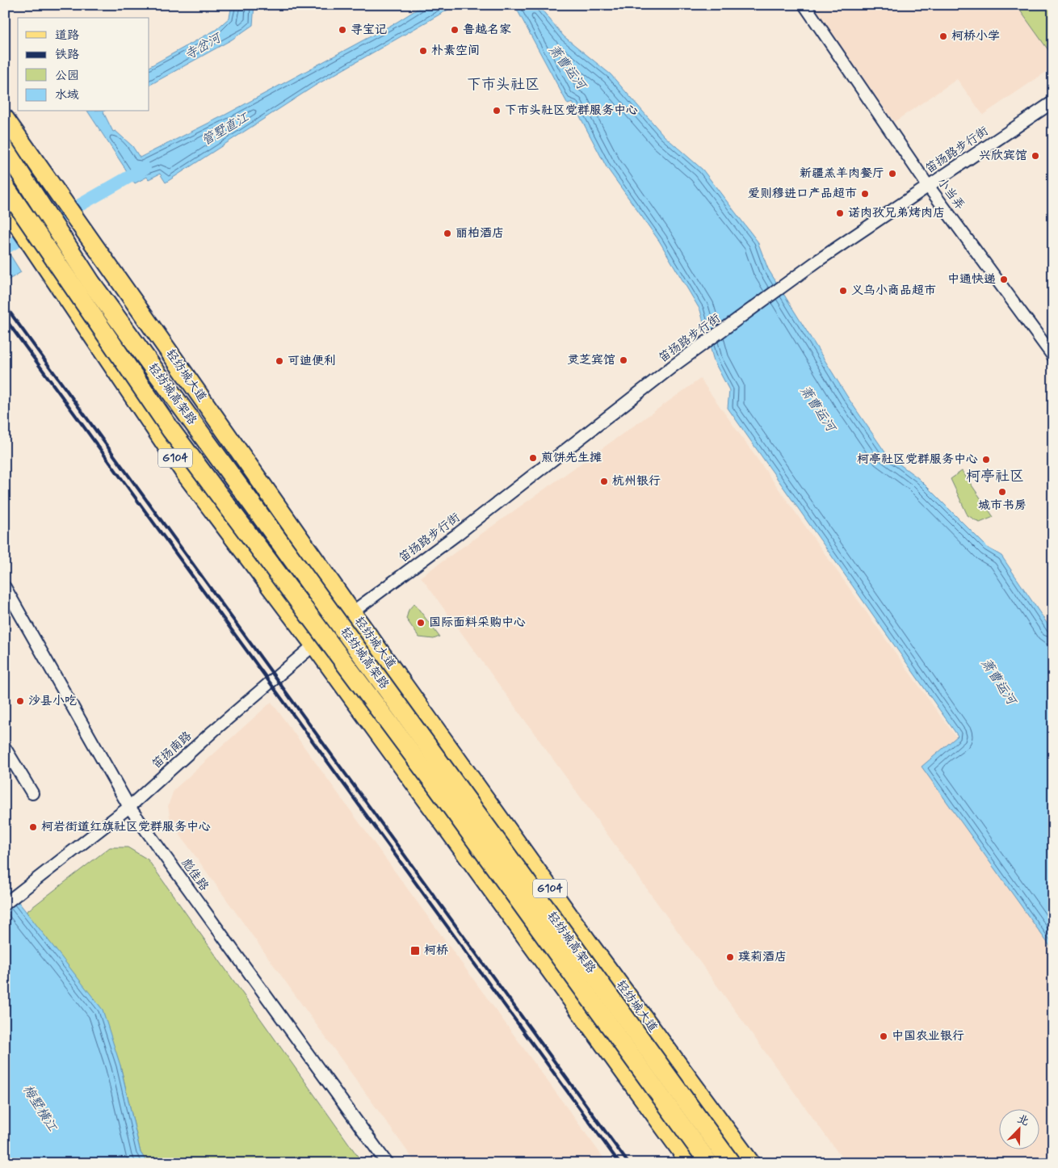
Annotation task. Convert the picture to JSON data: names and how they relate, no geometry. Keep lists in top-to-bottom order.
{
  "streets": {
    "highway": ["轻纺城高架路"],
    "main road": ["轻纺城大道", "G104"],
    "street": [
      "笛扬路步行街",
      "小当弄",
      "笛扬南路",
      "彪佳路"
    ]
  },
  "crossings": [
    ["笛扬路步行街", "小当弄"],
    ["笛扬路步行街", "轻纺城大道"],
    ["笛扬路步行街", "笛扬南路"],
    ["轻纺城大道", "笛扬南路"],
    ["G104", "笛扬南路"],
    ["笛扬南路", "彪佳路"]
  ],
  "districts": ["下市头社区", "柯亭社区"],
  "water": [
    "寺岔河",
    "萧曹运河",
    "管墅直江",
    "梅墅横江"
  ],
  "places": {
    "other": [
      "寻宝记",
      "鲁越名家",
      "柯桥小学",
      "朴素空间",
      "下市头社区党群服务中心",
      "兴欣宾馆",
      "新疆羔羊肉餐厅",
      "爱则穆进口产品超市",
      "诺肉孜兄弟烤肉店",
      "丽柏酒店",
      "中通快递",
      "义乌小商品超市",
      "灵芝宾馆",
      "可迪便利",
      "煎饼先生摊",
      "柯亭社区党群服务中心",
      "杭州银行",
      "城市书房",
      "国际面料采购中心",
      "沙县小吃",
      "柯岩街道红旗社区党群服务中心",
      "璞莉酒店",
      "中国农业银行"
    ],
    "transit": ["柯桥"]
  },
  "legend": [
    "道路",
    "铁路",
    "公园",
    "水域"
  ],
  "north": "top right"
}
